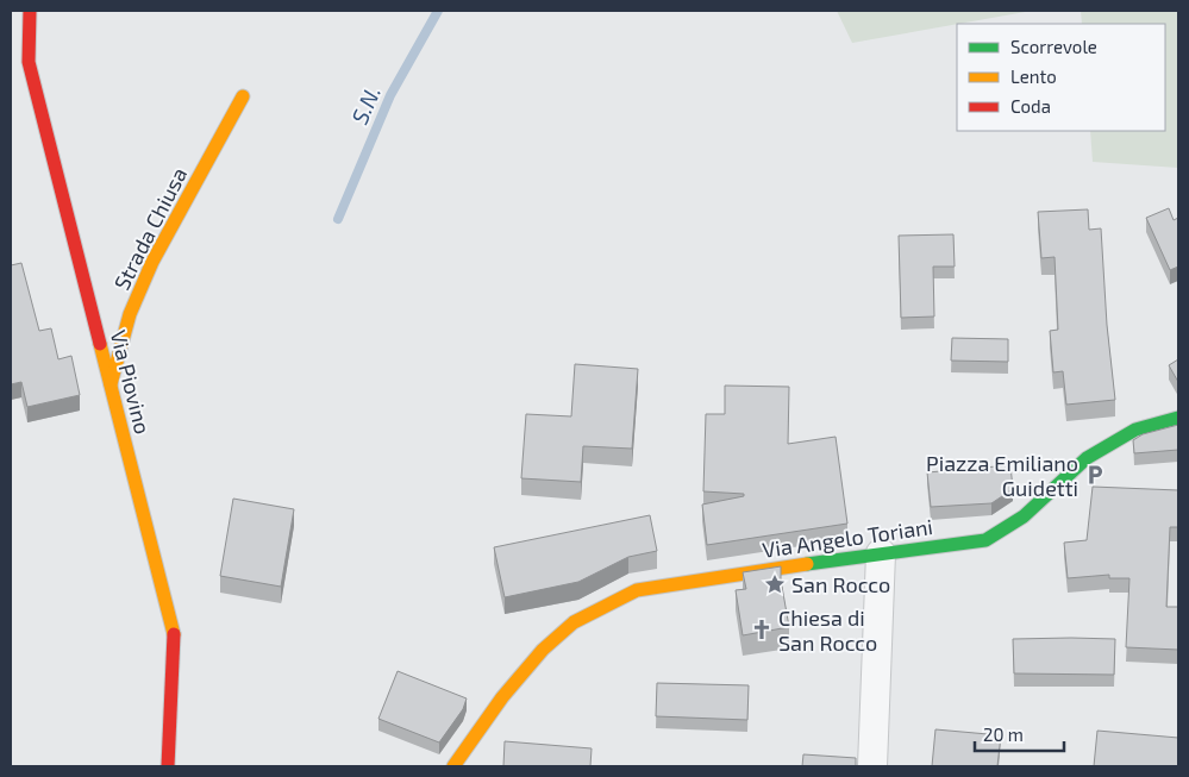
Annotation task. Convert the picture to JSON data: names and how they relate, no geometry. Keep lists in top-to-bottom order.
{
  "streets": {
    "street": ["Strada Chiusa", "Via Piovino", "Via Angelo Toriani"]
  },
  "crossings": [
    ["Strada Chiusa", "Via Piovino"]
  ],
  "water": ["S.N."],
  "places": {
    "parking": ["Piazza Emiliano Guidetti"],
    "place": ["San Rocco"],
    "church": ["Chiesa di San Rocco"]
  },
  "legend": ["Scorrevole", "Lento", "Coda"],
  "scale_bar": "20 m"
}
